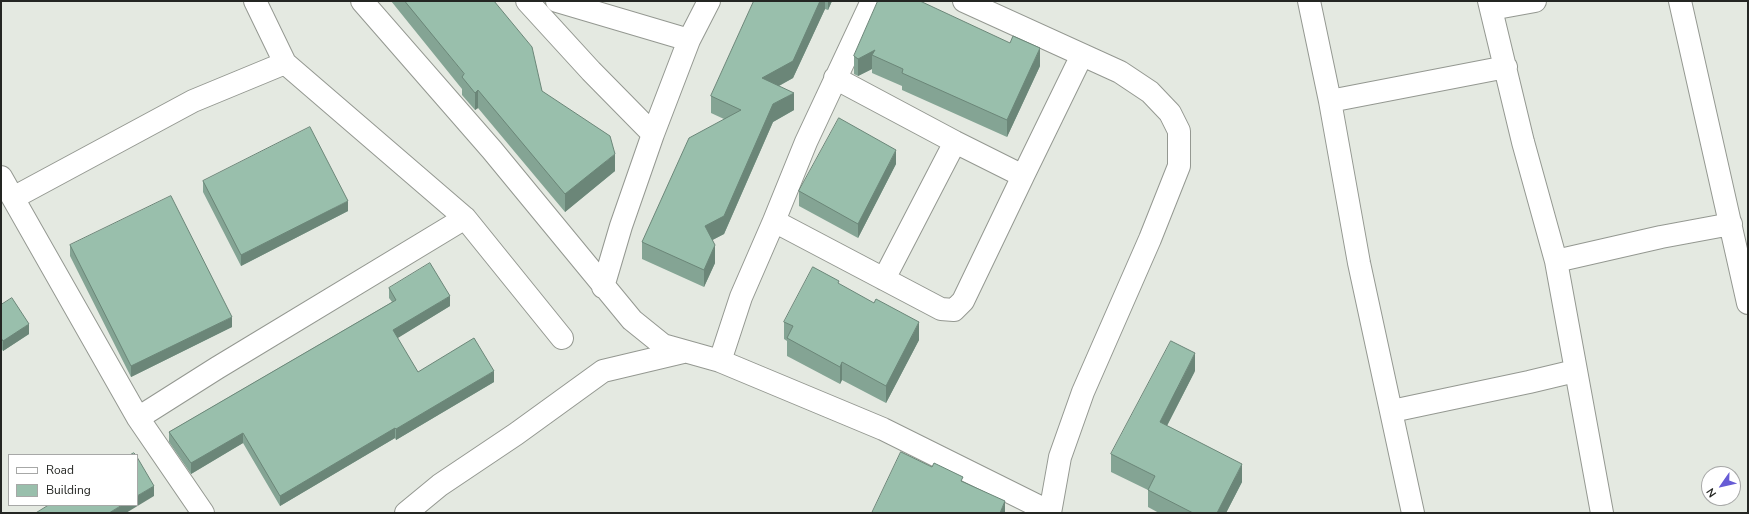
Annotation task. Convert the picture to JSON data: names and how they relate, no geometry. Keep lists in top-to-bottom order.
{
  "legend": ["Road", "Building"],
  "north": "bottom left"
}
